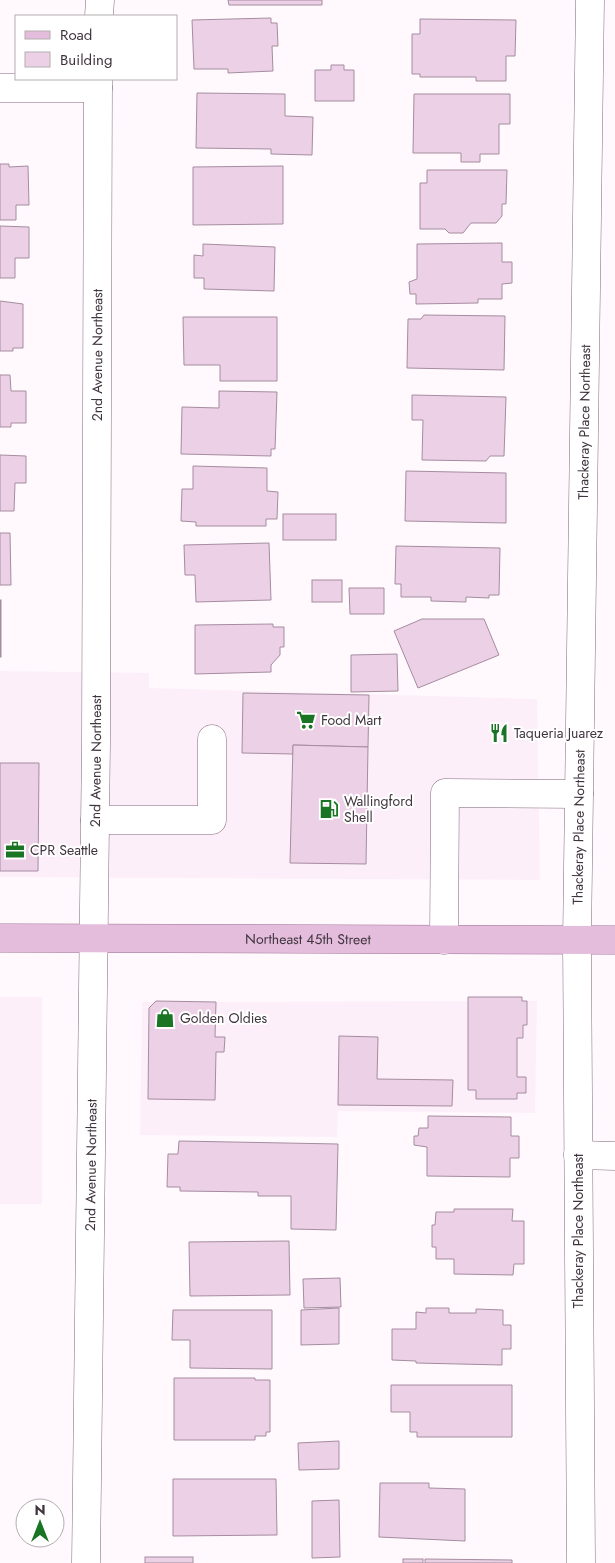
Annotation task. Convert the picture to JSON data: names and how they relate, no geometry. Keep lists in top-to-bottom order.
{
  "streets": {
    "main road": ["Northeast 45th Street"],
    "street": ["2nd Avenue Northeast", "Thackeray Place Northeast"]
  },
  "crossings": [
    ["2nd Avenue Northeast", "Northeast 45th Street"],
    ["Thackeray Place Northeast", "Northeast 45th Street"]
  ],
  "places": {
    "supermarket": ["Food Mart"],
    "restaurant": ["Taqueria Juarez"],
    "fuel station": ["Wallingford Shell"],
    "office": ["CPR Seattle"],
    "shop": ["Golden Oldies"]
  },
  "legend": ["Road", "Building"],
  "north": "top"
}
